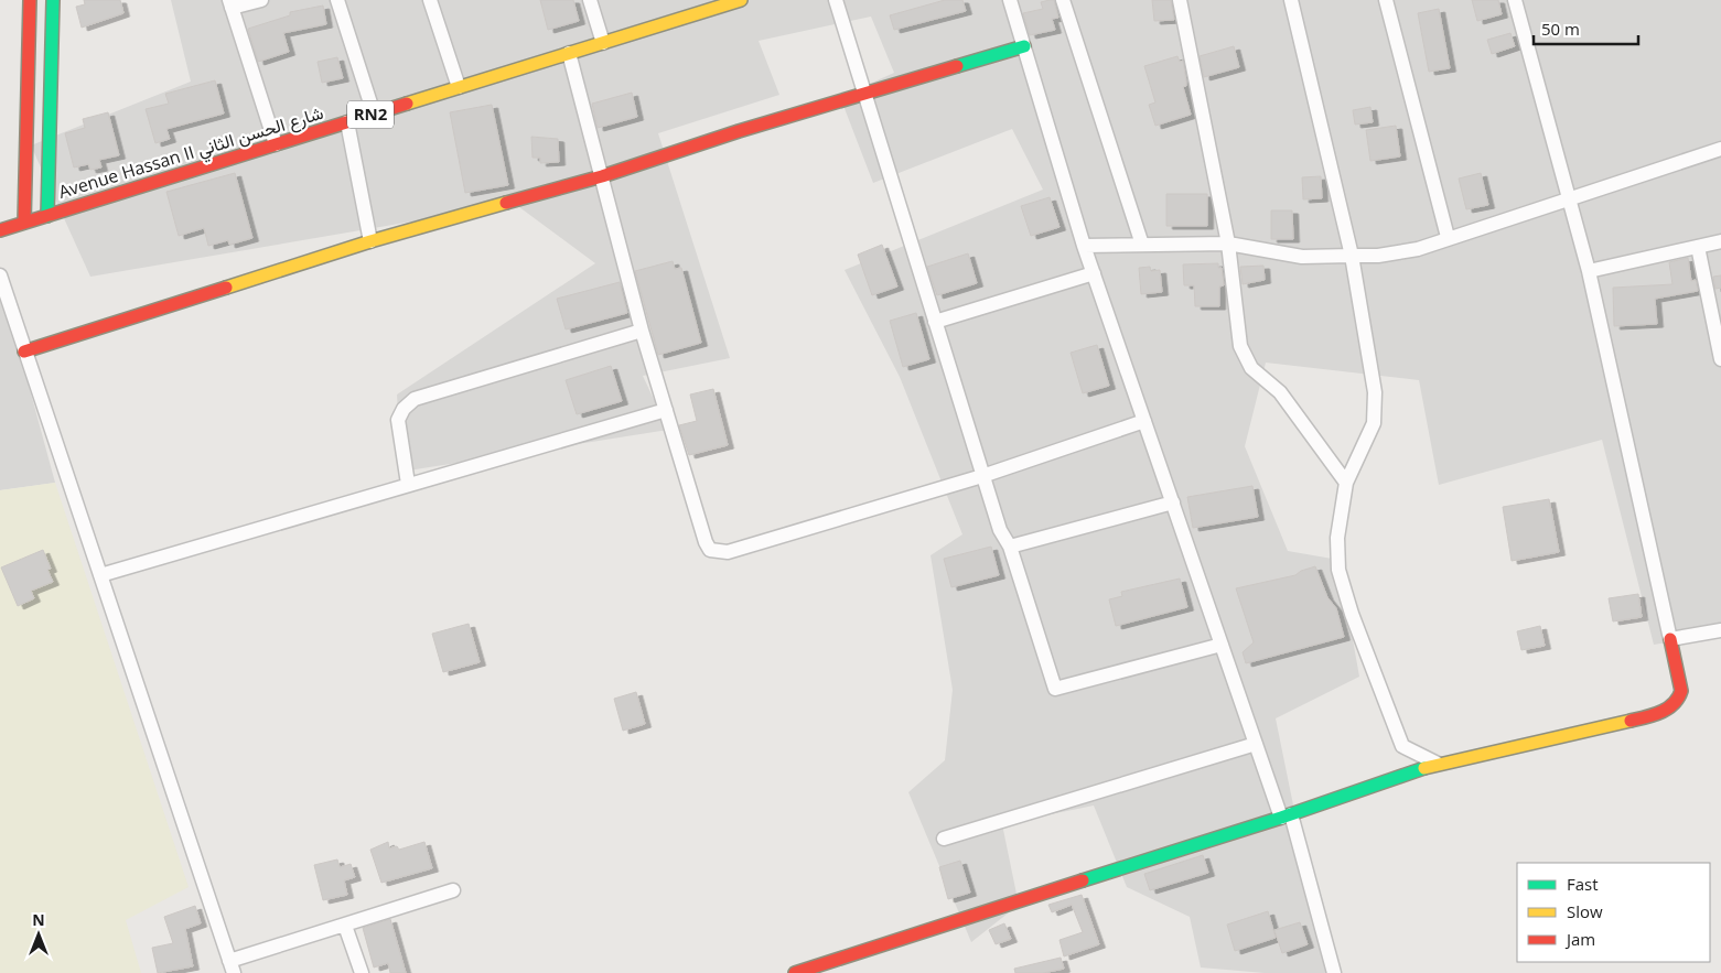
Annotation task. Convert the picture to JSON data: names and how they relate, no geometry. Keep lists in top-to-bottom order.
{
  "streets": {
    "street": ["RN2", "Avenue Hassan II شارع الحسن الثاني"]
  },
  "legend": ["Fast", "Slow", "Jam"],
  "scale_bar": "50 m",
  "north": "top"
}
